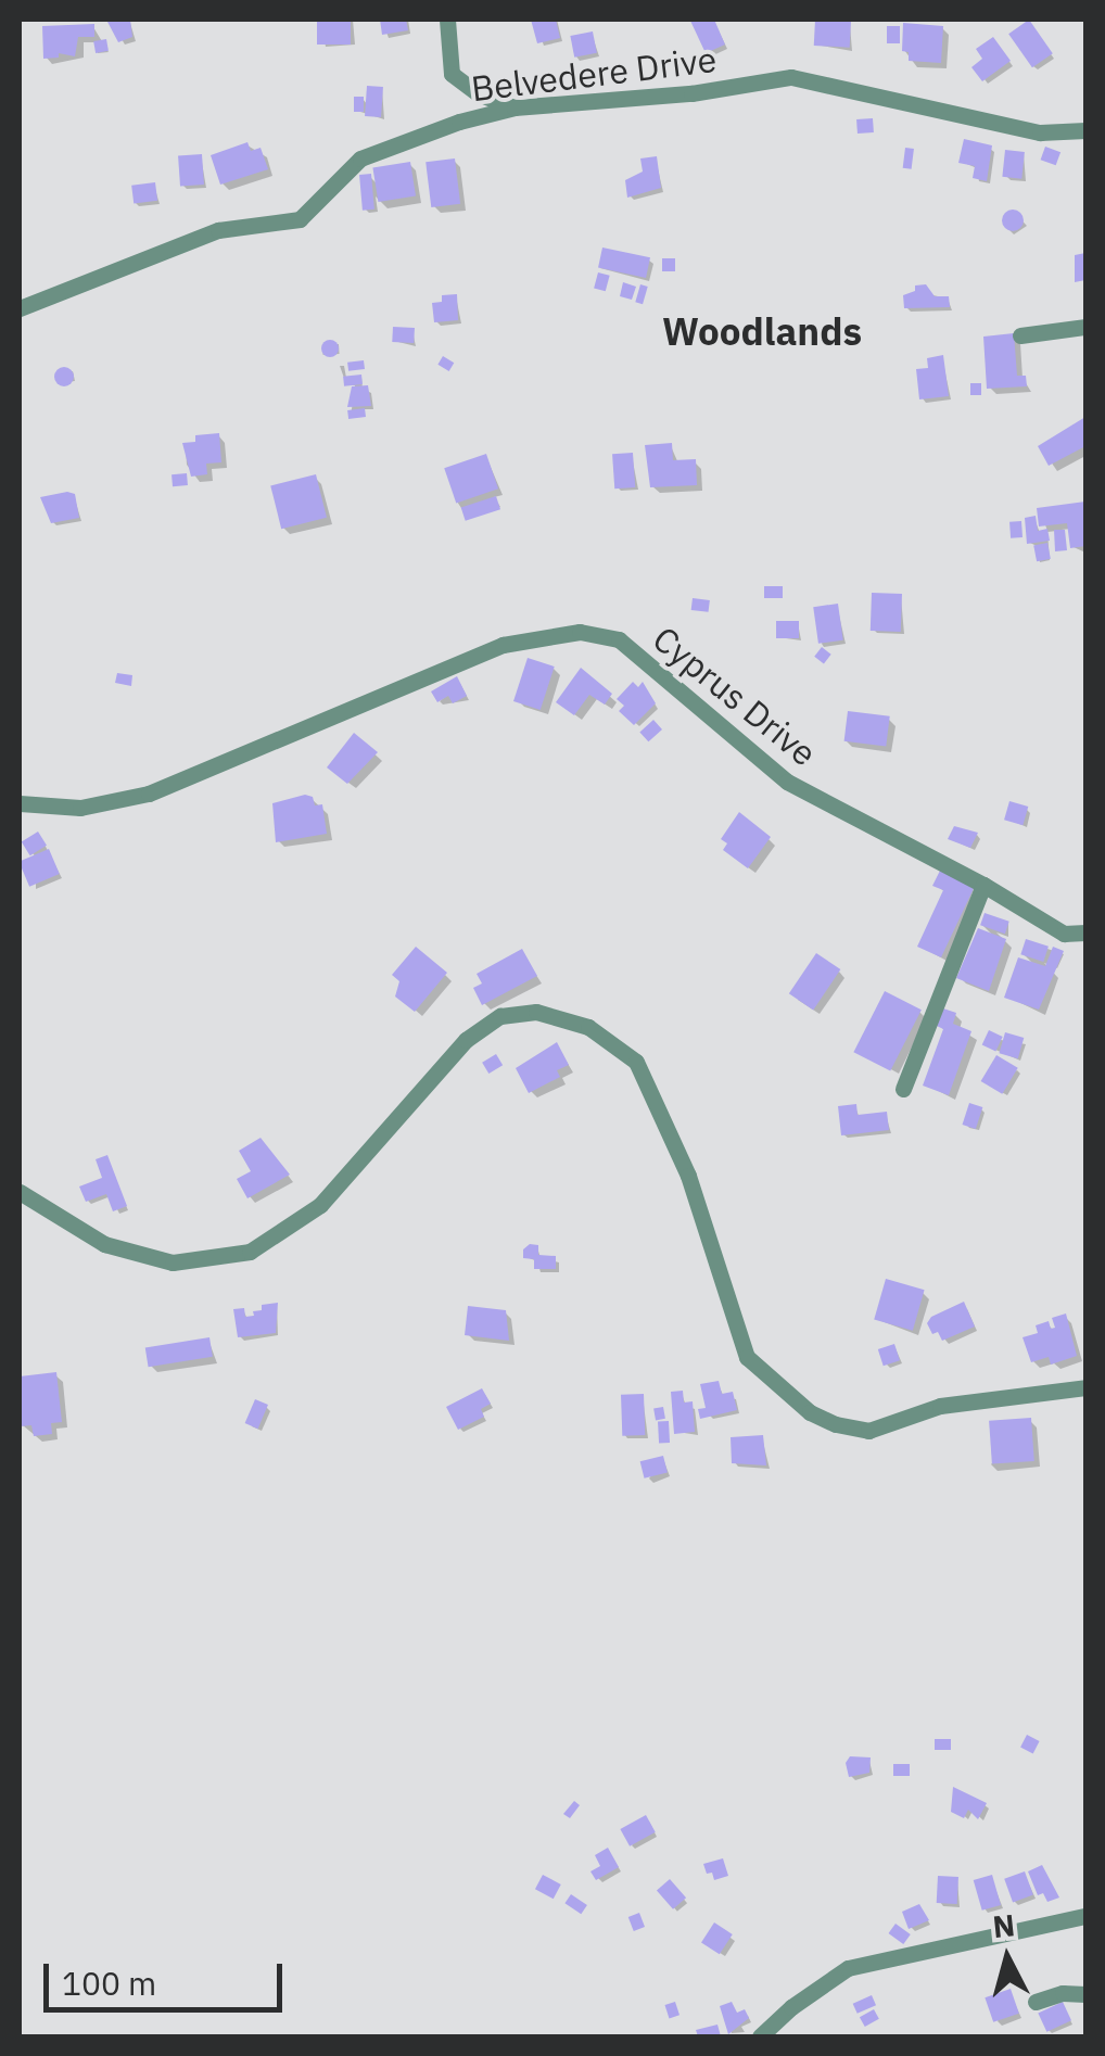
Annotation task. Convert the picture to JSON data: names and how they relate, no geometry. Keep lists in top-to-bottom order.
{
  "streets": {
    "street": ["Belvedere Drive", "Cyprus Drive"]
  },
  "districts": ["Woodlands"],
  "scale_bar": "100 m",
  "north": "top"
}
